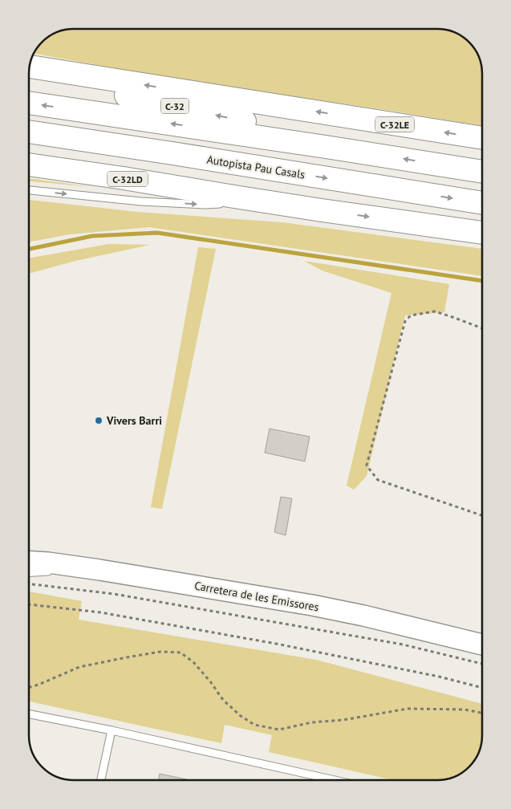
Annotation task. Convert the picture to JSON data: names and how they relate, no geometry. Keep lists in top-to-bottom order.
{
  "streets": {
    "highway": [
      "C-32",
      "C-32LE",
      "Autopista Pau Casals",
      "C-32LD"
    ],
    "street": ["Carretera de les Emissores"]
  },
  "places": ["Vivers Barri"]
}
